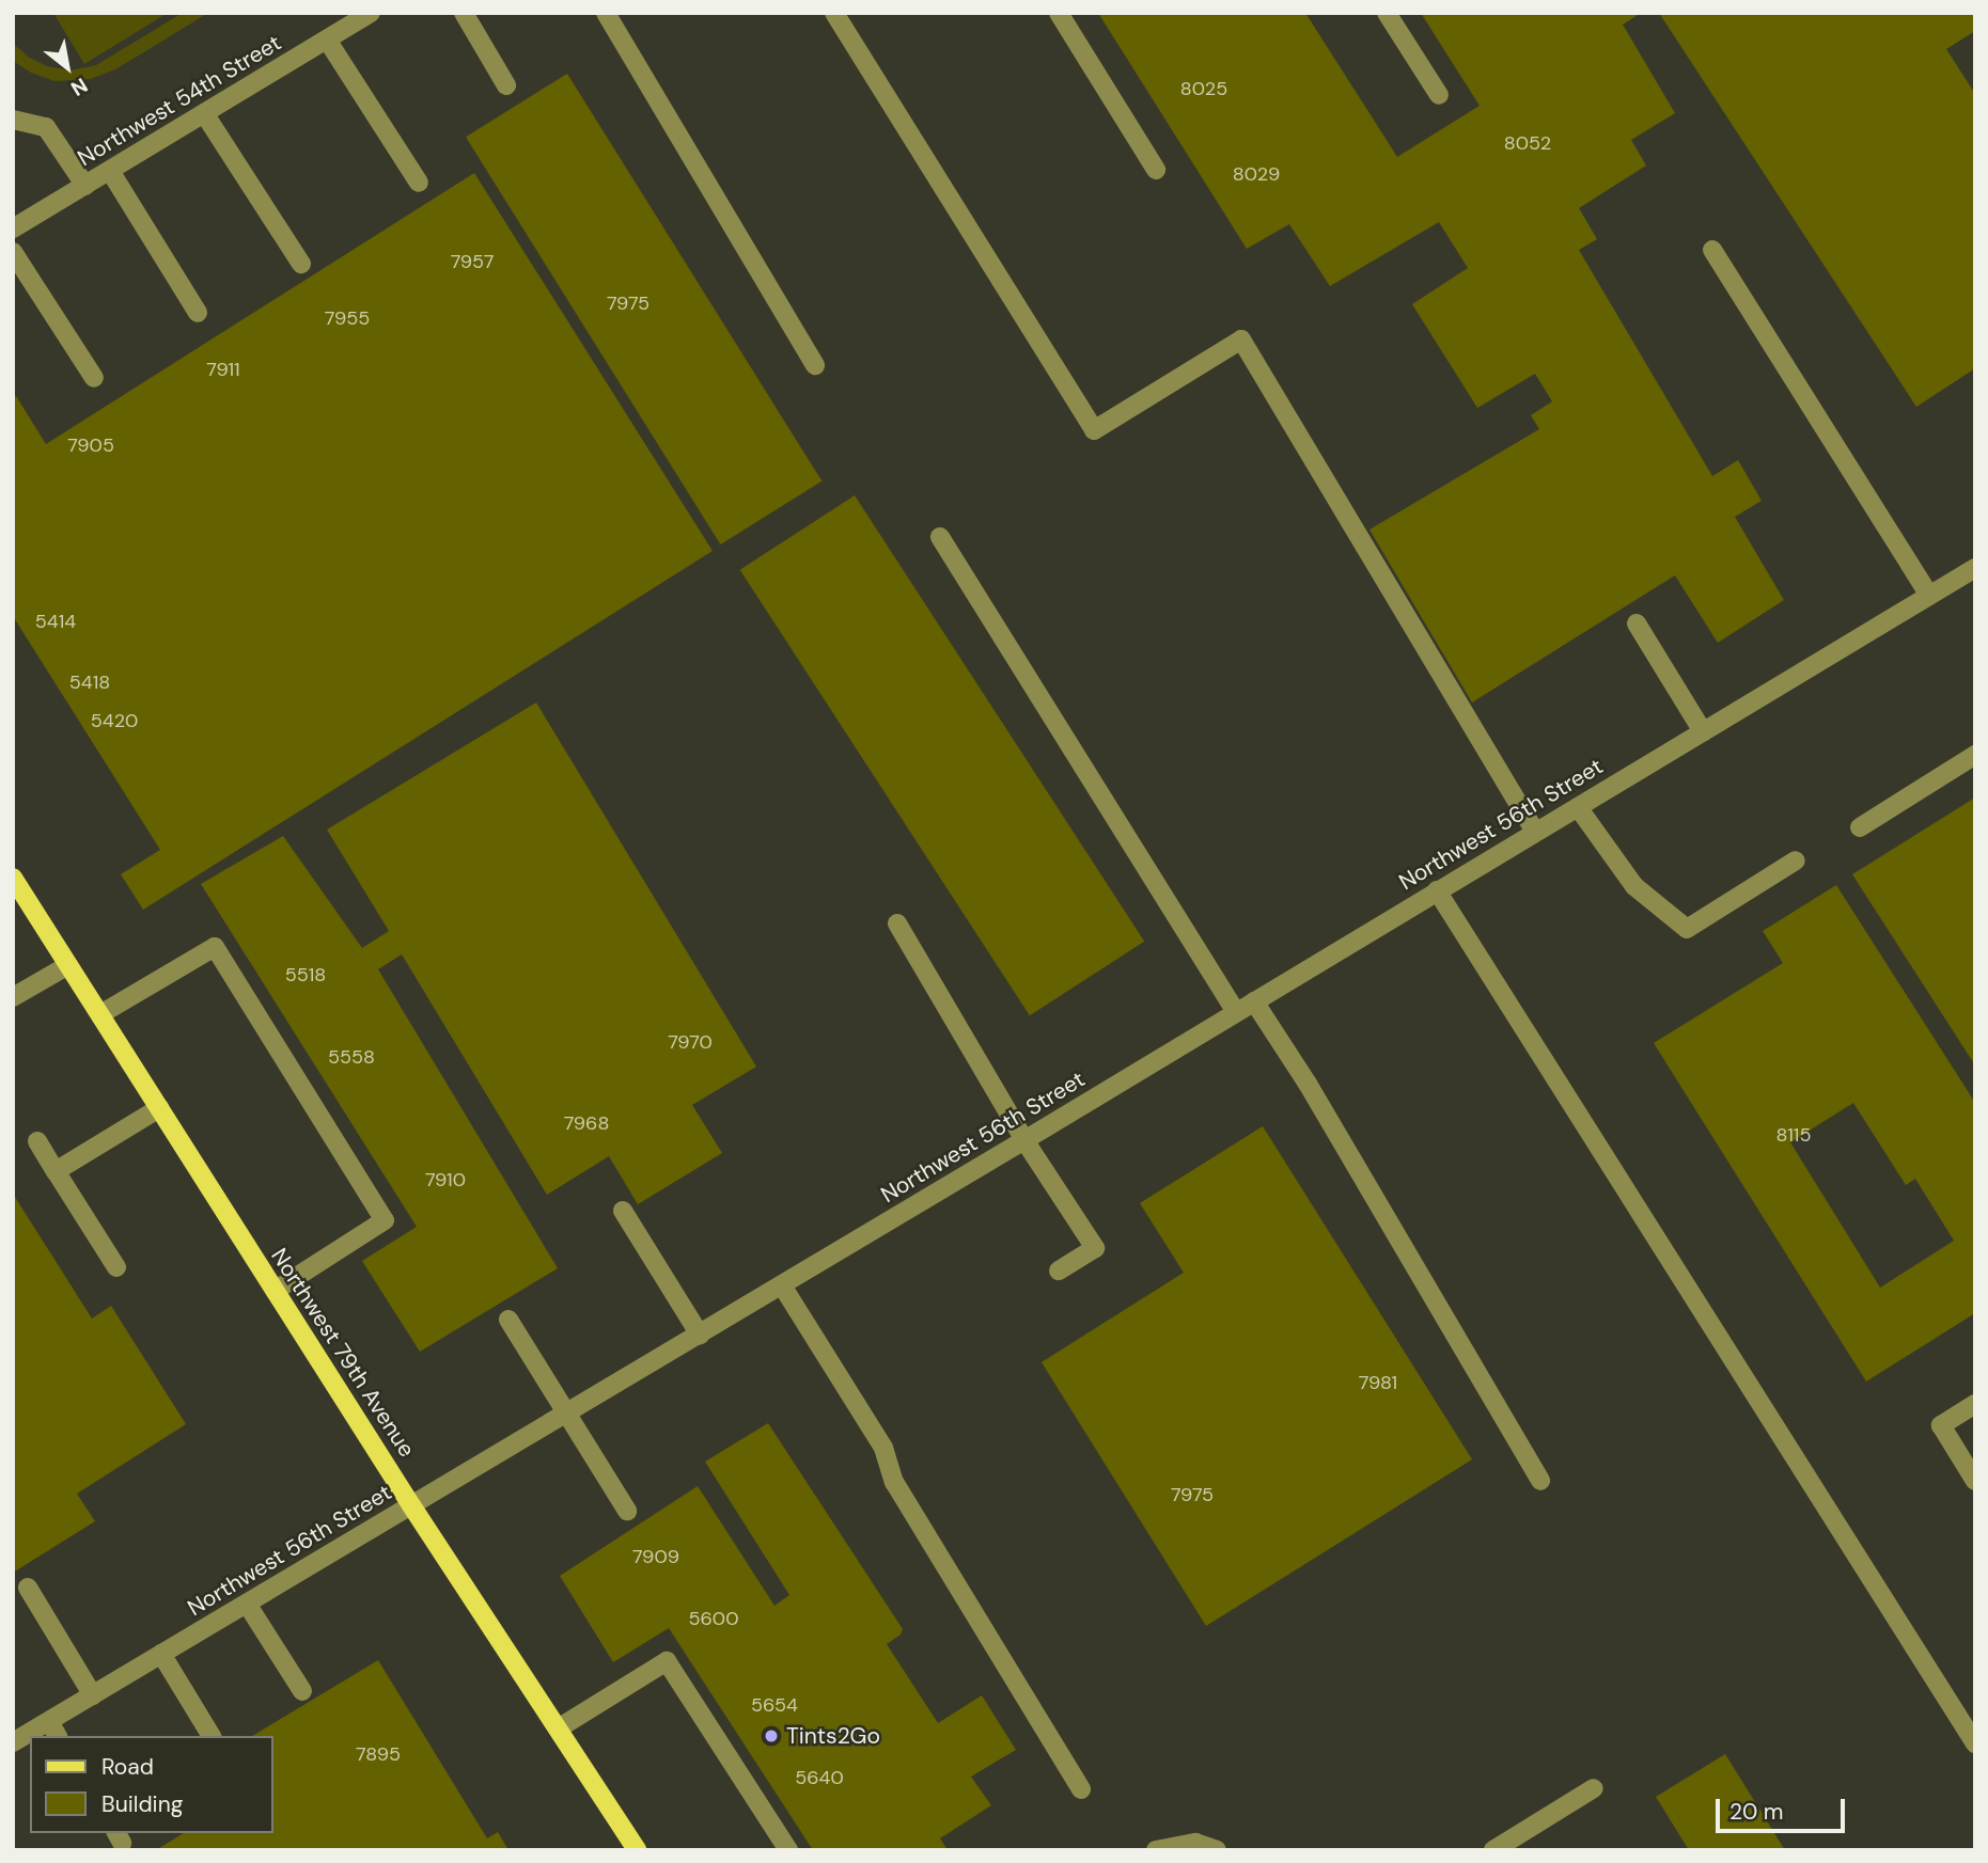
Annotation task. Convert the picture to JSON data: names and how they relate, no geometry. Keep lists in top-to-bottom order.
{
  "streets": {
    "main road": ["Northwest 79th Avenue"],
    "street": ["Northwest 54th Street", "Northwest 56th Street"]
  },
  "crossings": [
    ["Northwest 56th Street", "Northwest 79th Avenue"]
  ],
  "places": ["Tints2Go"],
  "house_numbers": [
    "8025",
    "8052",
    "8029",
    "7957",
    "7975",
    "7955",
    "7911",
    "7905",
    "5414",
    "5418",
    "5420",
    "5518",
    "7970",
    "5558",
    "7968",
    "8115",
    "7910",
    "7981",
    "7975",
    "7909",
    "5600",
    "5654",
    "7895",
    "5640"
  ],
  "legend": ["Road", "Building"],
  "scale_bar": "20 m",
  "north": "bottom right"
}
